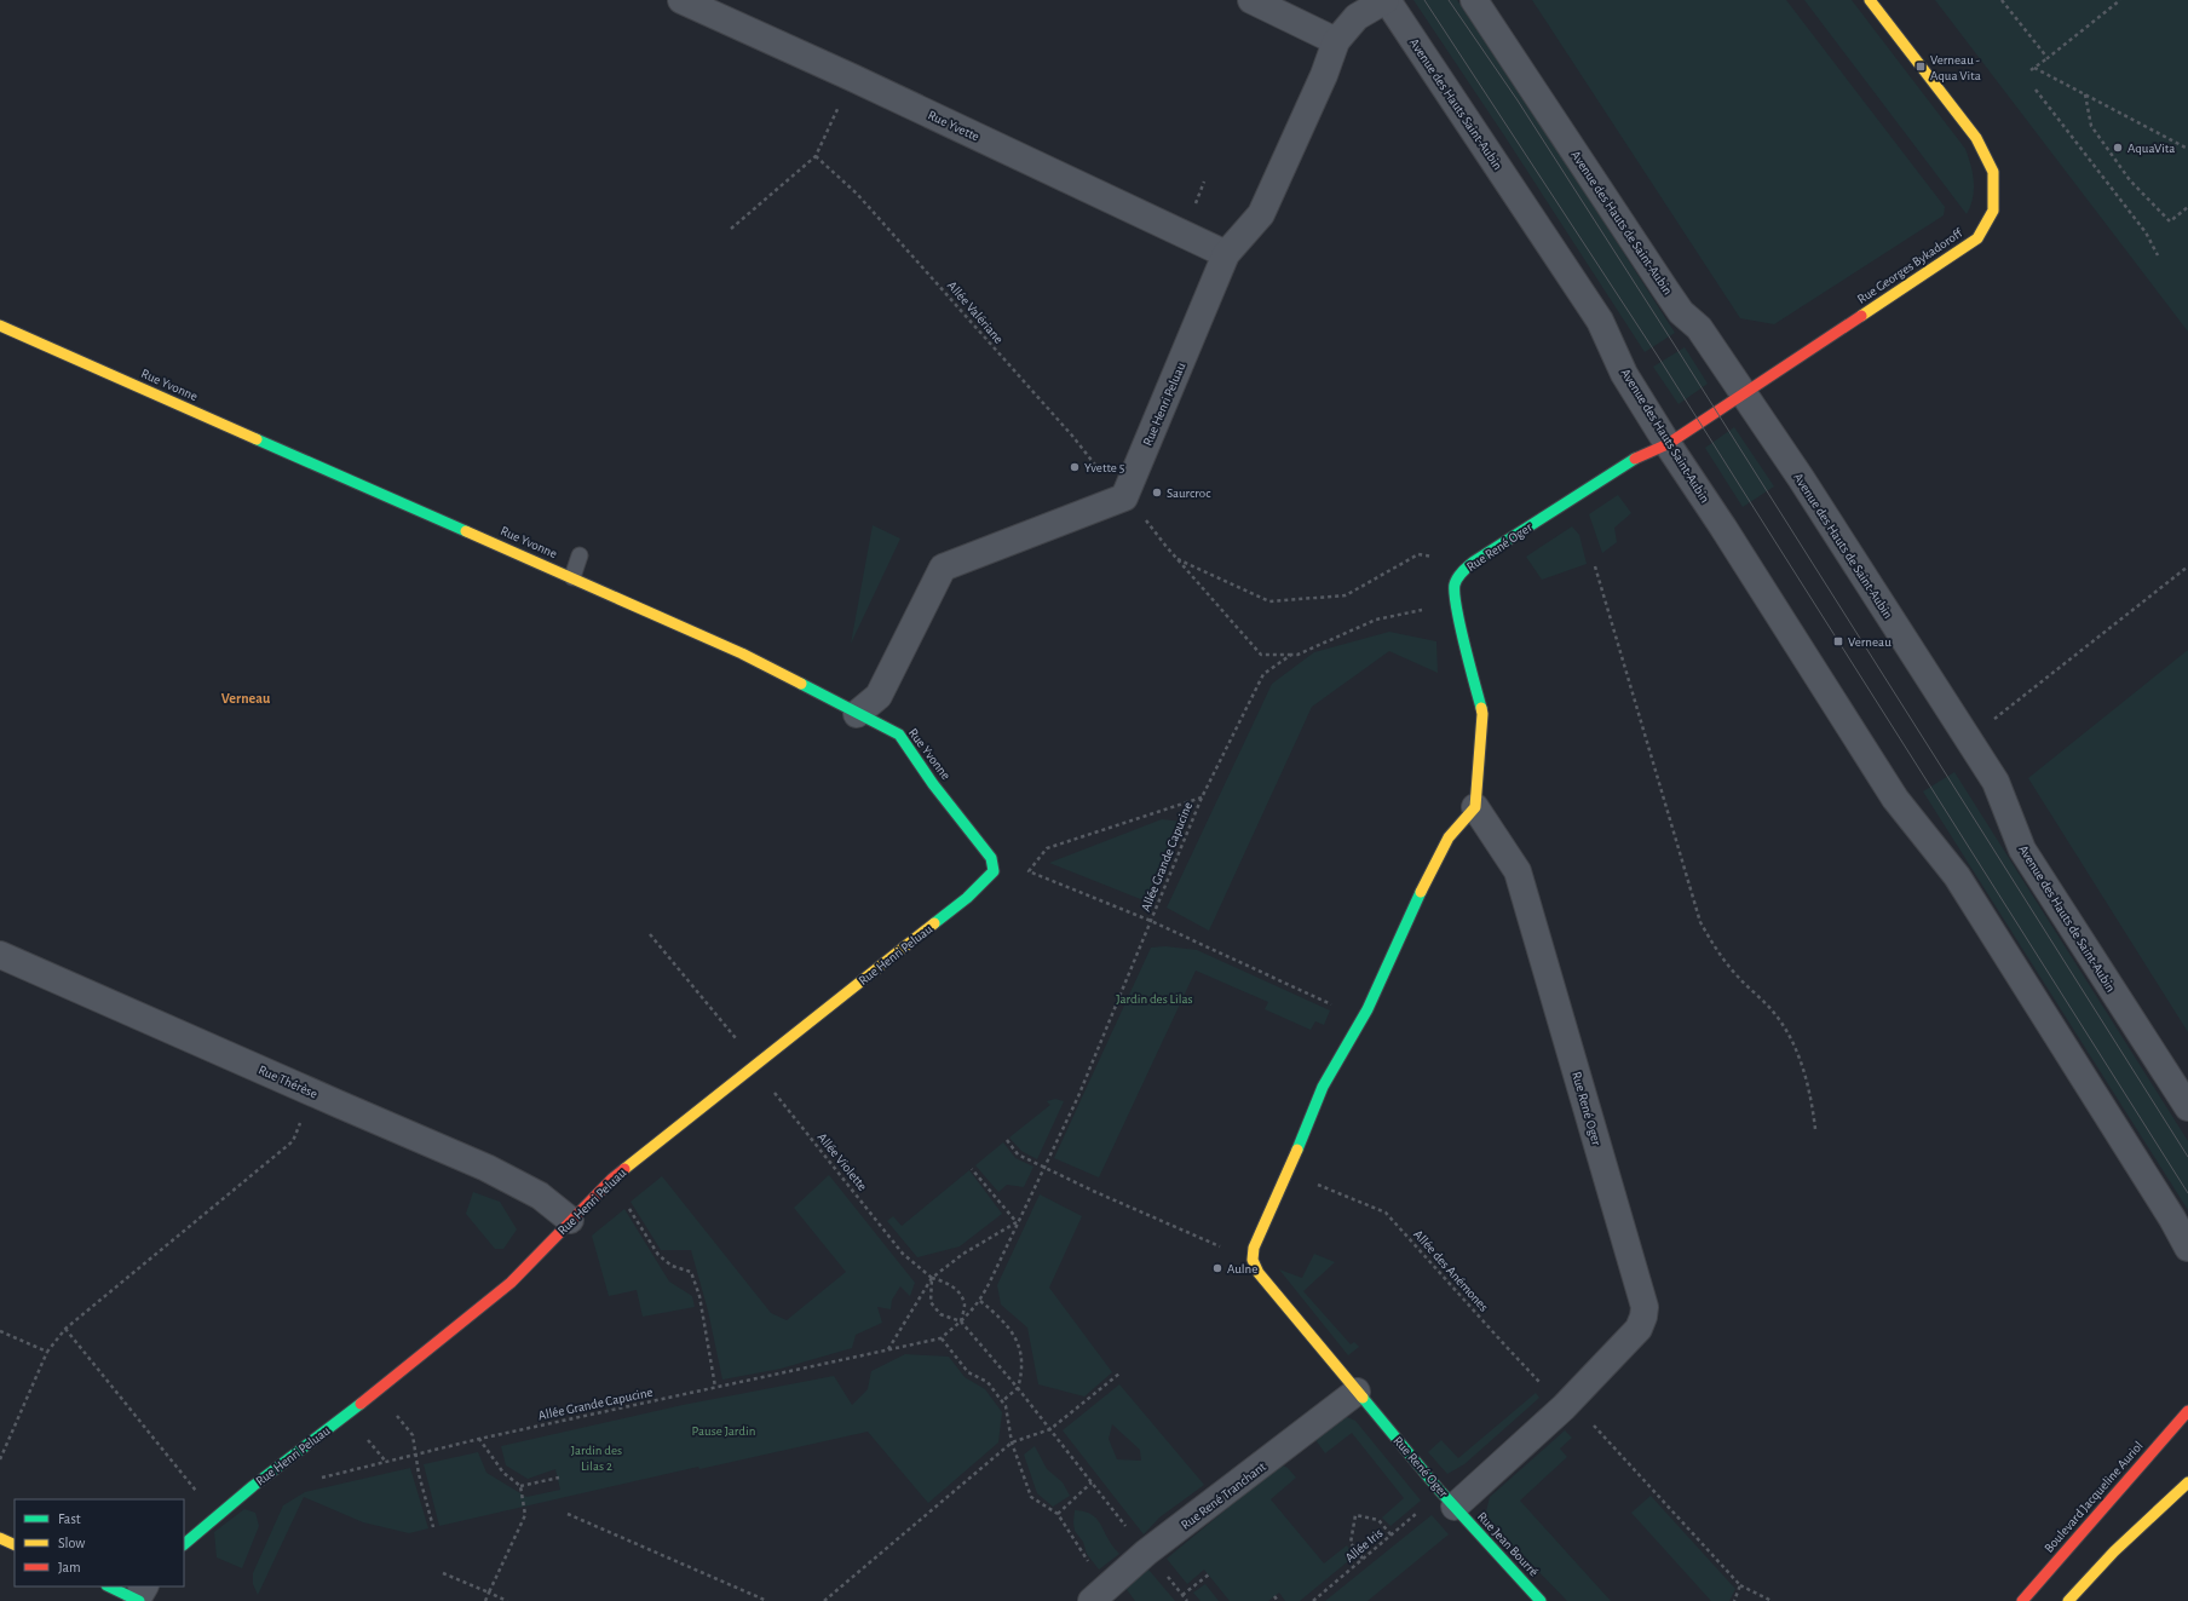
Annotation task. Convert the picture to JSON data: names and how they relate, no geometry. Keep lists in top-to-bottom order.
{
  "streets": {
    "street": [
      "Avenue des Hauts Saint-Aubin",
      "Rue Yvette",
      "Avenue des Hauts de Saint-Aubin",
      "Rue Georges Bykadoroff",
      "Rue Yvonne",
      "Rue Henri Peluau",
      "Rue René Oger",
      "Rue Thérèse",
      "Rue René Tranchant",
      "Boulevard Jacqueline Auriol",
      "Rue Jean Bourré"
    ],
    "path": [
      "Allée Valériane",
      "Allée Grande Capucine",
      "Allée Violette",
      "Allée des Anémones",
      "Allée Iris"
    ]
  },
  "crossings": [
    ["Avenue des Hauts Saint-Aubin", "Rue Georges Bykadoroff"],
    ["Avenue des Hauts Saint-Aubin", "Rue Henri Peluau"],
    ["Avenue des Hauts Saint-Aubin", "Rue René Oger"],
    ["Rue Yvette", "Rue Henri Peluau"],
    ["Avenue des Hauts de Saint-Aubin", "Rue Georges Bykadoroff"],
    ["Rue Georges Bykadoroff", "Rue René Oger"],
    ["Rue Yvonne", "Rue Henri Peluau"],
    ["Rue Henri Peluau", "Rue Thérèse"],
    ["Rue René Oger", "Rue René Tranchant"],
    ["Rue René Oger", "Rue Jean Bourré"],
    ["Allée Grande Capucine", "Allée Violette"]
  ],
  "districts": ["Verneau"],
  "parks": ["Jardin des Lilas", "Pause Jardin", "Jardin des Lilas 2"],
  "places": {
    "transit": ["Verneau - Aqua Vita", "Verneau"],
    "other": [
      "AquaVita",
      "Yvette 5",
      "Saurcroc",
      "Aulne"
    ]
  },
  "legend": ["Fast", "Slow", "Jam"]
}
